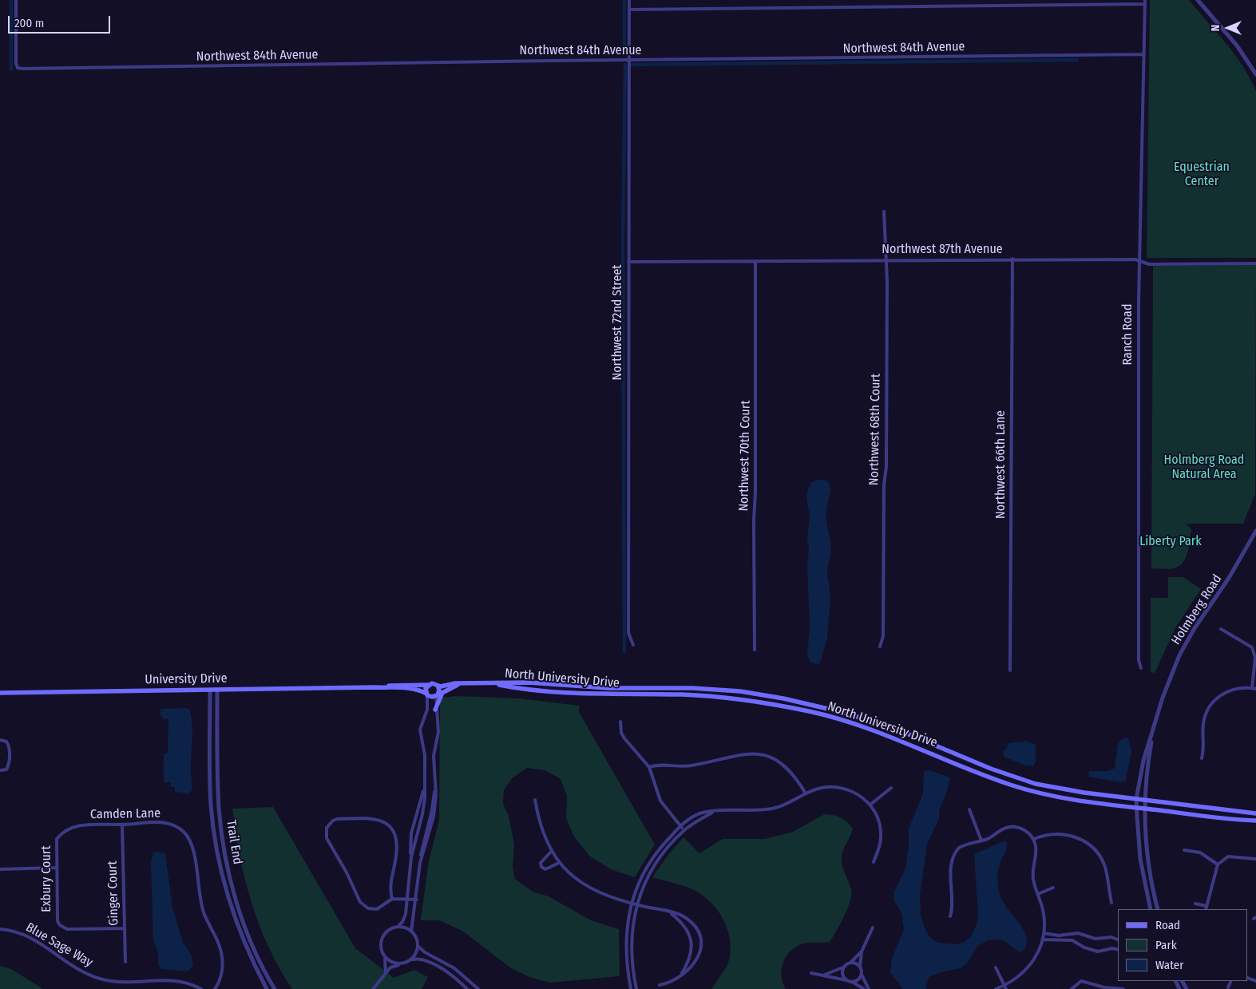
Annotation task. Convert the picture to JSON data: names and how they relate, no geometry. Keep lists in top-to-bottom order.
{
  "streets": {
    "main road": ["North University Drive", "University Drive"],
    "street": [
      "Northwest 84th Avenue",
      "Northwest 87th Avenue",
      "Northwest 72nd Street",
      "Ranch Road",
      "Northwest 68th Court",
      "Northwest 70th Court",
      "Northwest 66th Lane",
      "Holmberg Road",
      "Camden Lane",
      "Trail End",
      "Exbury Court",
      "Ginger Court",
      "Blue Sage Way"
    ]
  },
  "crossings": [
    ["Northwest 84th Avenue", "Northwest 72nd Street"],
    ["Northwest 84th Avenue", "Ranch Road"],
    ["Northwest 87th Avenue", "Northwest 72nd Street"],
    ["Northwest 87th Avenue", "Ranch Road"],
    ["Northwest 87th Avenue", "Northwest 68th Court"],
    ["Northwest 87th Avenue", "Northwest 70th Court"],
    ["Northwest 87th Avenue", "Northwest 66th Lane"],
    ["Holmberg Road", "North University Drive"],
    ["University Drive", "Trail End"],
    ["Camden Lane", "Exbury Court"],
    ["Camden Lane", "Ginger Court"],
    ["Exbury Court", "Ginger Court"]
  ],
  "parks": ["Equestrian Center", "Holmberg Road Natural Area", "Liberty Park"],
  "legend": ["Road", "Park", "Water"],
  "scale_bar": "200 m",
  "north": "left"
}
